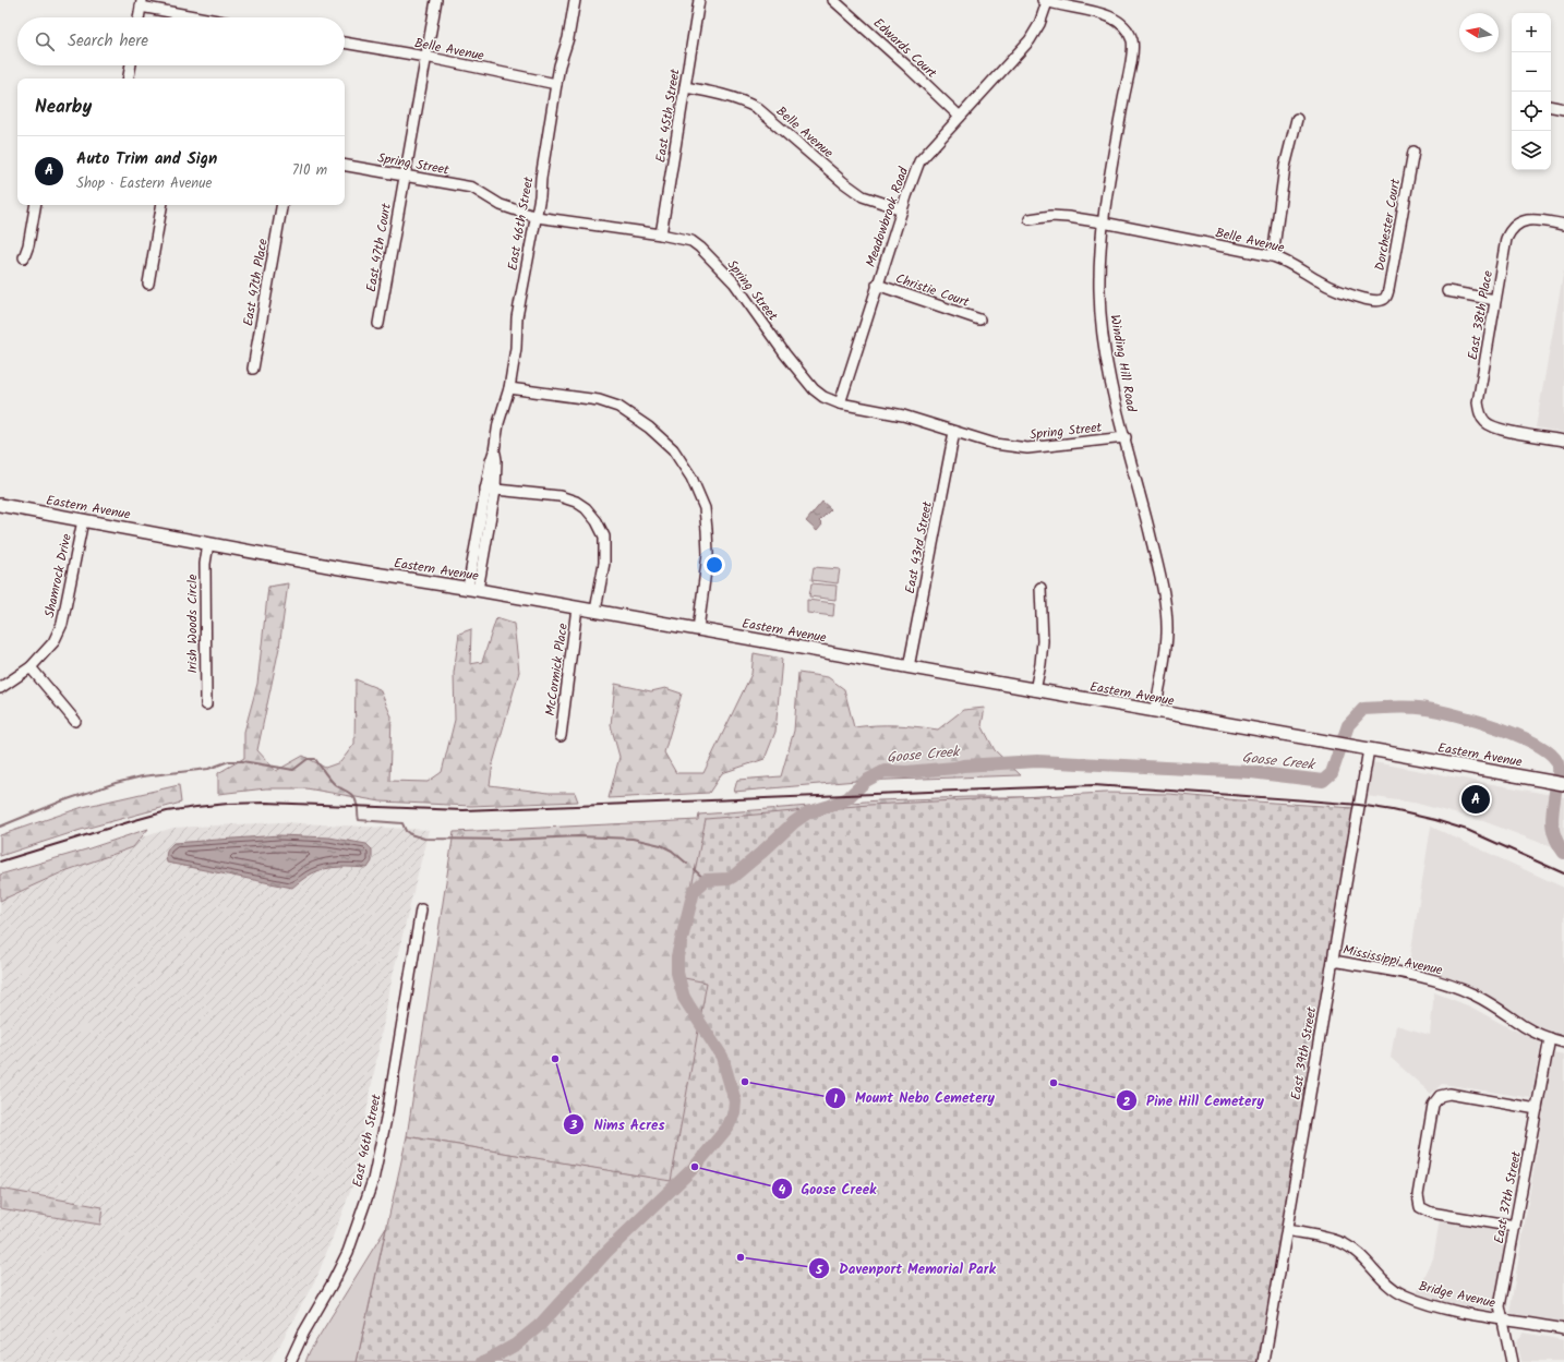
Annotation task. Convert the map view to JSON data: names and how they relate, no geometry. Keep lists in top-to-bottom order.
{
  "streets": {
    "main road": ["Eastern Avenue"],
    "street": [
      "Edwards Court",
      "Belle Avenue",
      "East 45th Street",
      "Spring Street",
      "Meadowbrook Road",
      "East 46th Street",
      "Dorchester Court",
      "East 47th Court",
      "East 47th Place",
      "Christie Court",
      "East 38th Place",
      "Winding Hill Road",
      "East 43rd Street",
      "Shamrock Drive",
      "Irish Woods Circle",
      "McCormick Place",
      "Mississippi Avenue",
      "East 39th Street",
      "East 37th Street",
      "Bridge Avenue"
    ]
  },
  "crossings": [
    ["Edwards Court", "Meadowbrook Road"],
    ["Belle Avenue", "East 45th Street"],
    ["Belle Avenue", "Meadowbrook Road"],
    ["Belle Avenue", "East 46th Street"],
    ["Belle Avenue", "Dorchester Court"],
    ["Belle Avenue", "East 47th Court"],
    ["Belle Avenue", "Winding Hill Road"],
    ["East 45th Street", "Spring Street"],
    ["Spring Street", "Meadowbrook Road"],
    ["Spring Street", "East 46th Street"],
    ["Spring Street", "East 47th Court"],
    ["Spring Street", "Winding Hill Road"],
    ["Spring Street", "East 43rd Street"],
    ["Meadowbrook Road", "Christie Court"],
    ["Meadowbrook Road", "Winding Hill Road"],
    ["East 46th Street", "Eastern Avenue"],
    ["Winding Hill Road", "Eastern Avenue"],
    ["Eastern Avenue", "East 43rd Street"],
    ["Eastern Avenue", "Shamrock Drive"],
    ["Eastern Avenue", "Irish Woods Circle"],
    ["Eastern Avenue", "McCormick Place"],
    ["Eastern Avenue", "East 39th Street"],
    ["Mississippi Avenue", "East 39th Street"],
    ["Mississippi Avenue", "East 37th Street"],
    ["East 39th Street", "Bridge Avenue"],
    ["East 37th Street", "Bridge Avenue"]
  ],
  "water": ["Goose Creek"],
  "places": [
    "Nims Acres",
    "Mount Nebo Cemetery",
    "Pine Hill Cemetery",
    "Goose Creek",
    "Davenport Memorial Park"
  ],
  "north": "left",
  "page": {
    "map_buttons": ["+", "−"],
    "search": "Search here",
    "heading": "Nearby",
    "list": [
      {
        "mark": "A",
        "name": "Auto Trim and Sign",
        "note": "Shop · Eastern Avenue",
        "value": "710 m"
      }
    ],
    "pins": "A"
  }
}
